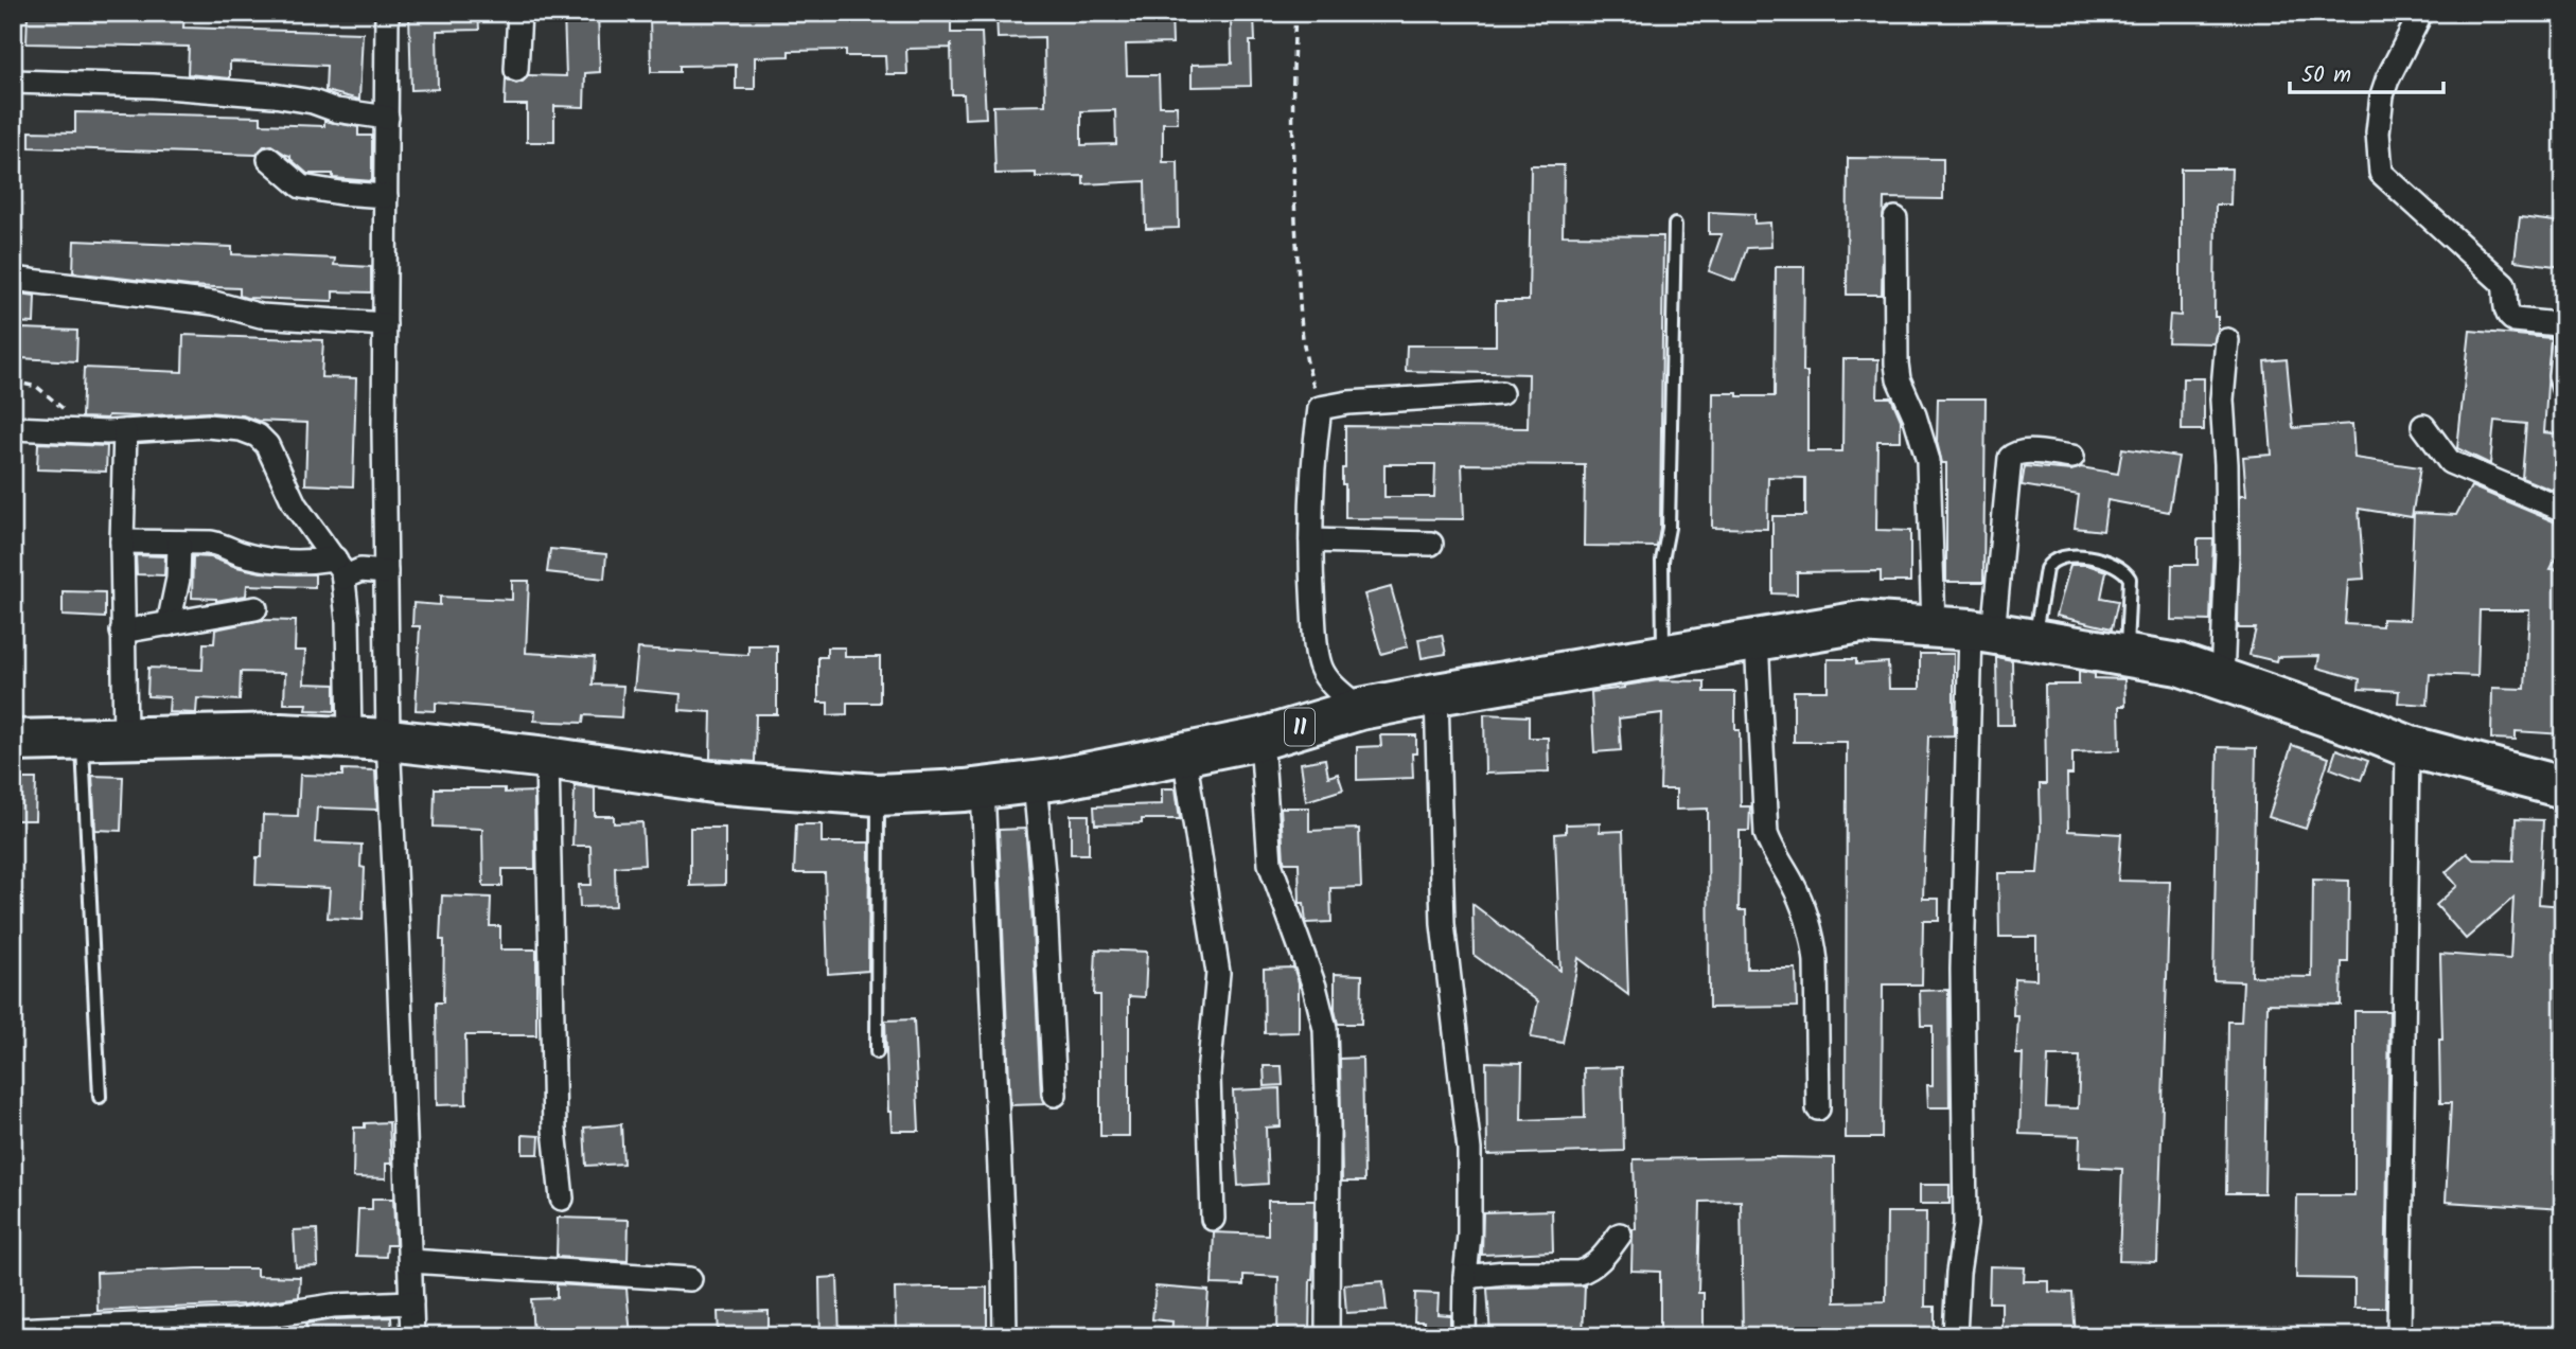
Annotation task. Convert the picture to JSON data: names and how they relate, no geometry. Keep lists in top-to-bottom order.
{
  "streets": {
    "highway": ["11"]
  },
  "scale_bar": "50 m"
}
